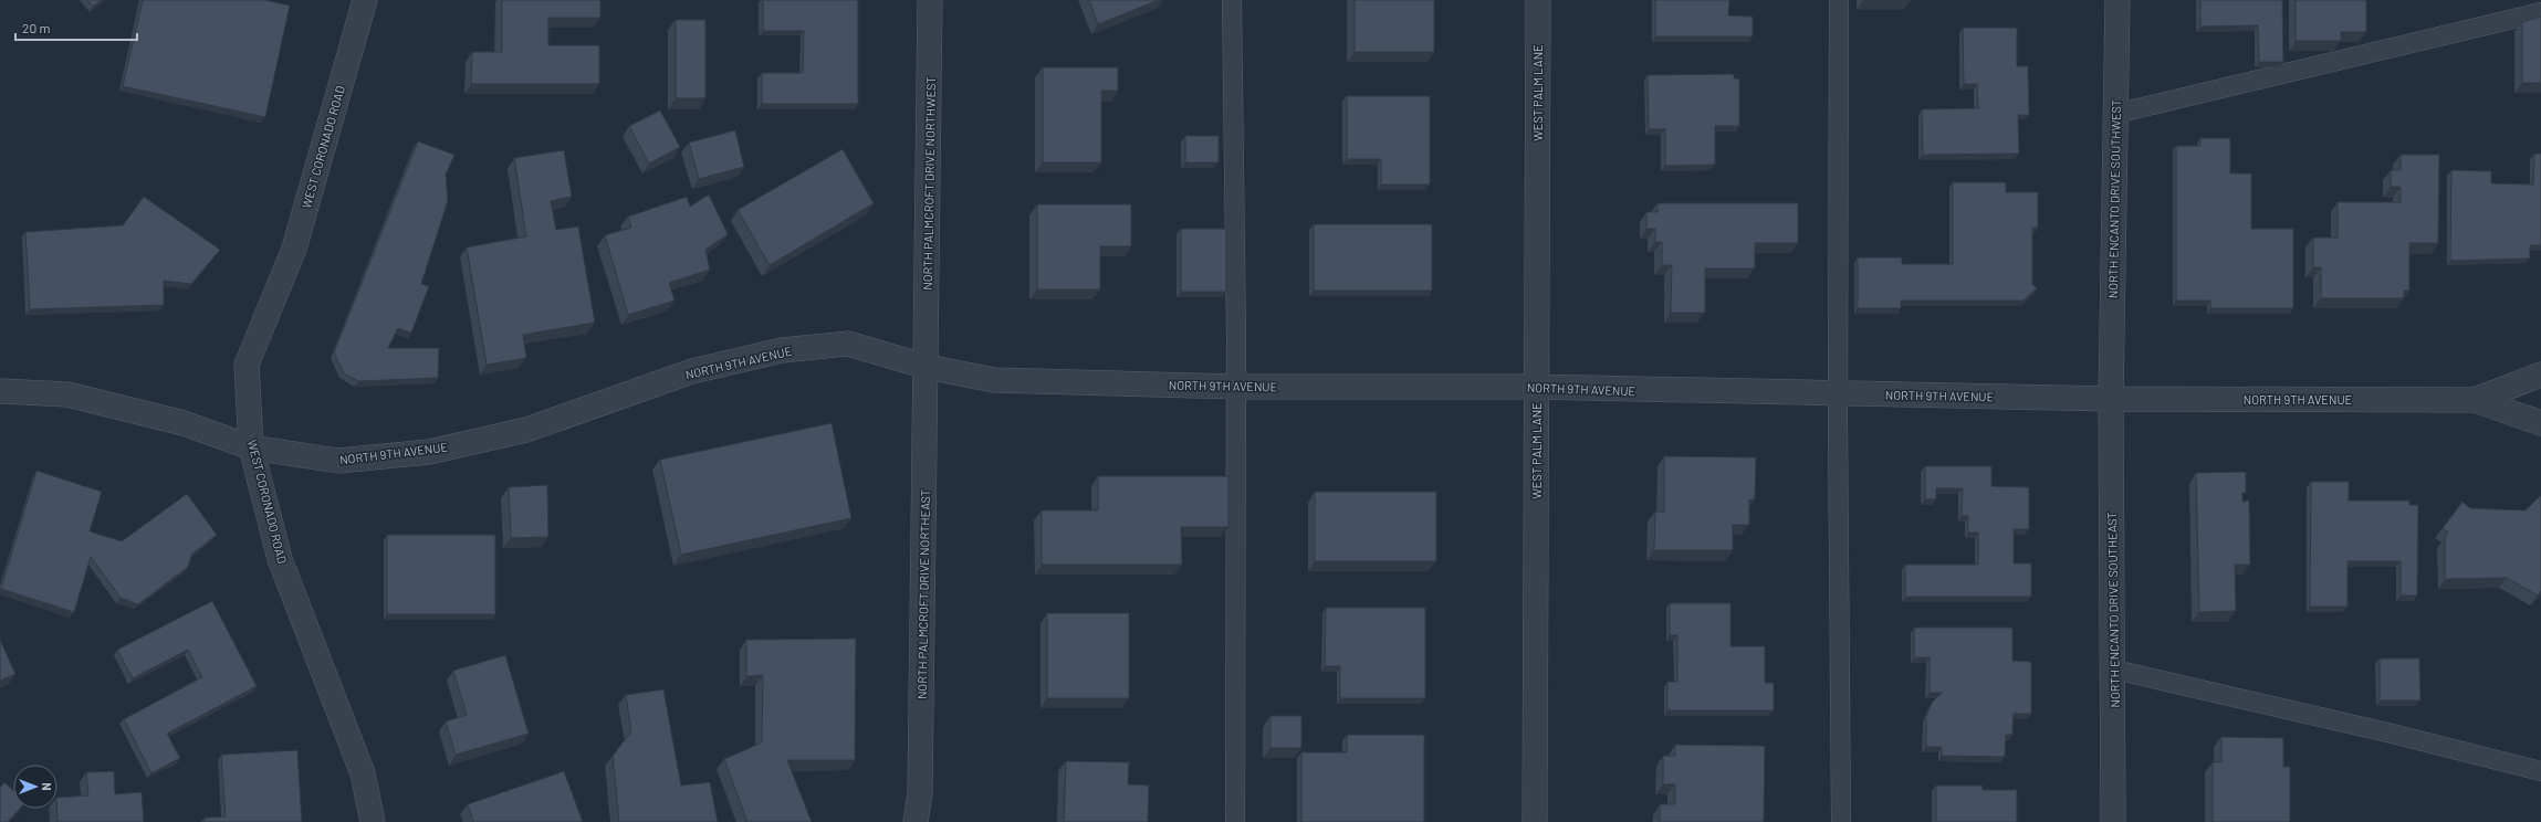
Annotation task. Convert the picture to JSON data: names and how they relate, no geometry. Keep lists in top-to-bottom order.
{
  "streets": {
    "street": [
      "WEST PALM LANE",
      "WEST CORONADO ROAD",
      "NORTH PALMCROFT DRIVE NORTHWEST",
      "NORTH ENCANTO DRIVE SOUTHWEST",
      "NORTH 9TH AVENUE",
      "NORTH PALMCROFT DRIVE NORTHEAST",
      "NORTH ENCANTO DRIVE SOUTHEAST"
    ]
  },
  "crossings": [
    ["WEST PALM LANE", "NORTH 9TH AVENUE"],
    ["WEST CORONADO ROAD", "NORTH 9TH AVENUE"],
    ["NORTH PALMCROFT DRIVE NORTHWEST", "NORTH 9TH AVENUE"],
    ["NORTH PALMCROFT DRIVE NORTHWEST", "NORTH PALMCROFT DRIVE NORTHEAST"],
    ["NORTH ENCANTO DRIVE SOUTHWEST", "NORTH 9TH AVENUE"],
    ["NORTH ENCANTO DRIVE SOUTHWEST", "NORTH ENCANTO DRIVE SOUTHEAST"],
    ["NORTH 9TH AVENUE", "NORTH PALMCROFT DRIVE NORTHEAST"],
    ["NORTH 9TH AVENUE", "NORTH ENCANTO DRIVE SOUTHEAST"]
  ],
  "scale_bar": "20 m",
  "north": "right"
}
